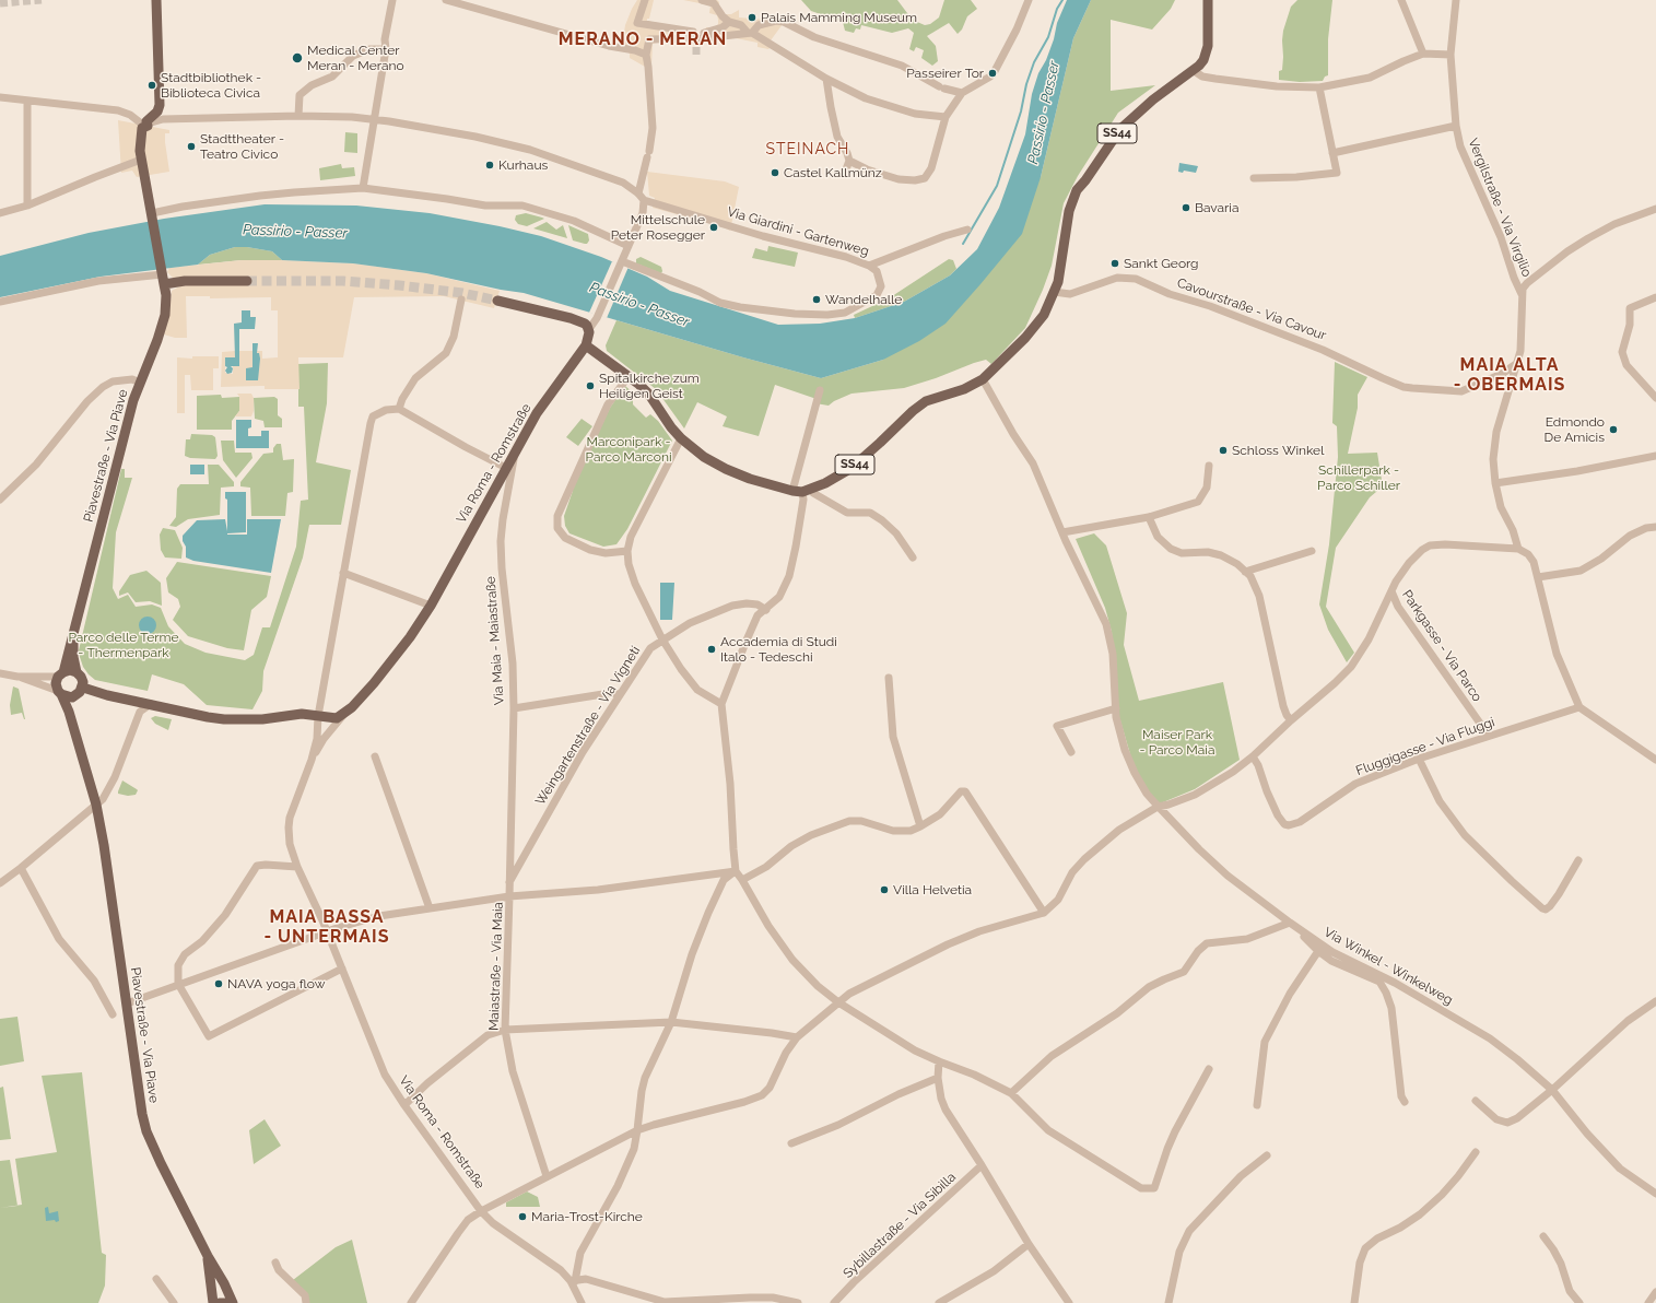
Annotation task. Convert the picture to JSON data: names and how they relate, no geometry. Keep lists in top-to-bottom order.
{
  "streets": {
    "main road": ["SS44", "Piavestraße - Via Piave", "Via Roma - Romstraße"],
    "street": [
      "Vergilstraße - Via Virgilio",
      "Via Giardini - Gartenweg",
      "Cavourstraße - Via Cavour",
      "Via Maia - Maiastraße",
      "Parkgasse - Via Parco",
      "Weingartenstraße - Via Vigneti",
      "Fluggigasse - Via Fluggi",
      "Maiastraße - Via Maia",
      "Via Winkel - Winkelweg",
      "Sybillastraße - Via Sibilla"
    ]
  },
  "crossings": [
    ["SS44", "Cavourstraße - Via Cavour"],
    ["SS44", "Via Winkel - Winkelweg"],
    ["Via Roma - Romstraße", "Via Maia - Maiastraße"],
    ["Via Maia - Maiastraße", "Weingartenstraße - Via Vigneti"],
    ["Via Maia - Maiastraße", "Maiastraße - Via Maia"],
    ["Parkgasse - Via Parco", "Fluggigasse - Via Fluggi"],
    ["Weingartenstraße - Via Vigneti", "Maiastraße - Via Maia"]
  ],
  "districts": [
    "MERANO - MERAN",
    "STEINACH",
    "MAIA ALTA - OBERMAIS",
    "MAIA BASSA - UNTERMAIS"
  ],
  "water": ["Passirio - Passer"],
  "parks": [
    "Marconipark - Parco Marconi",
    "Schillerpark - Parco Schiller",
    "Parco delle Terme - Thermenpark",
    "Maiser Park - Parco Maia"
  ],
  "places": [
    "Palais Mamming Museum",
    "Medical Center Meran - Merano",
    "Passeirer Tor",
    "Stadtbibliothek - Biblioteca Civica",
    "Stadttheater - Teatro Civico",
    "Kurhaus",
    "Castel Kallmünz",
    "Bavaria",
    "Mittelschule Peter Rosegger",
    "Sankt Georg",
    "Wandelhalle",
    "Spitalkirche zum Heiligen Geist",
    "Edmondo De Amicis",
    "Schloss Winkel",
    "Accademia di Studi Italo - Tedeschi",
    "Villa Helvetia",
    "NAVA yoga flow",
    "Maria-Trost-Kirche"
  ]
}
